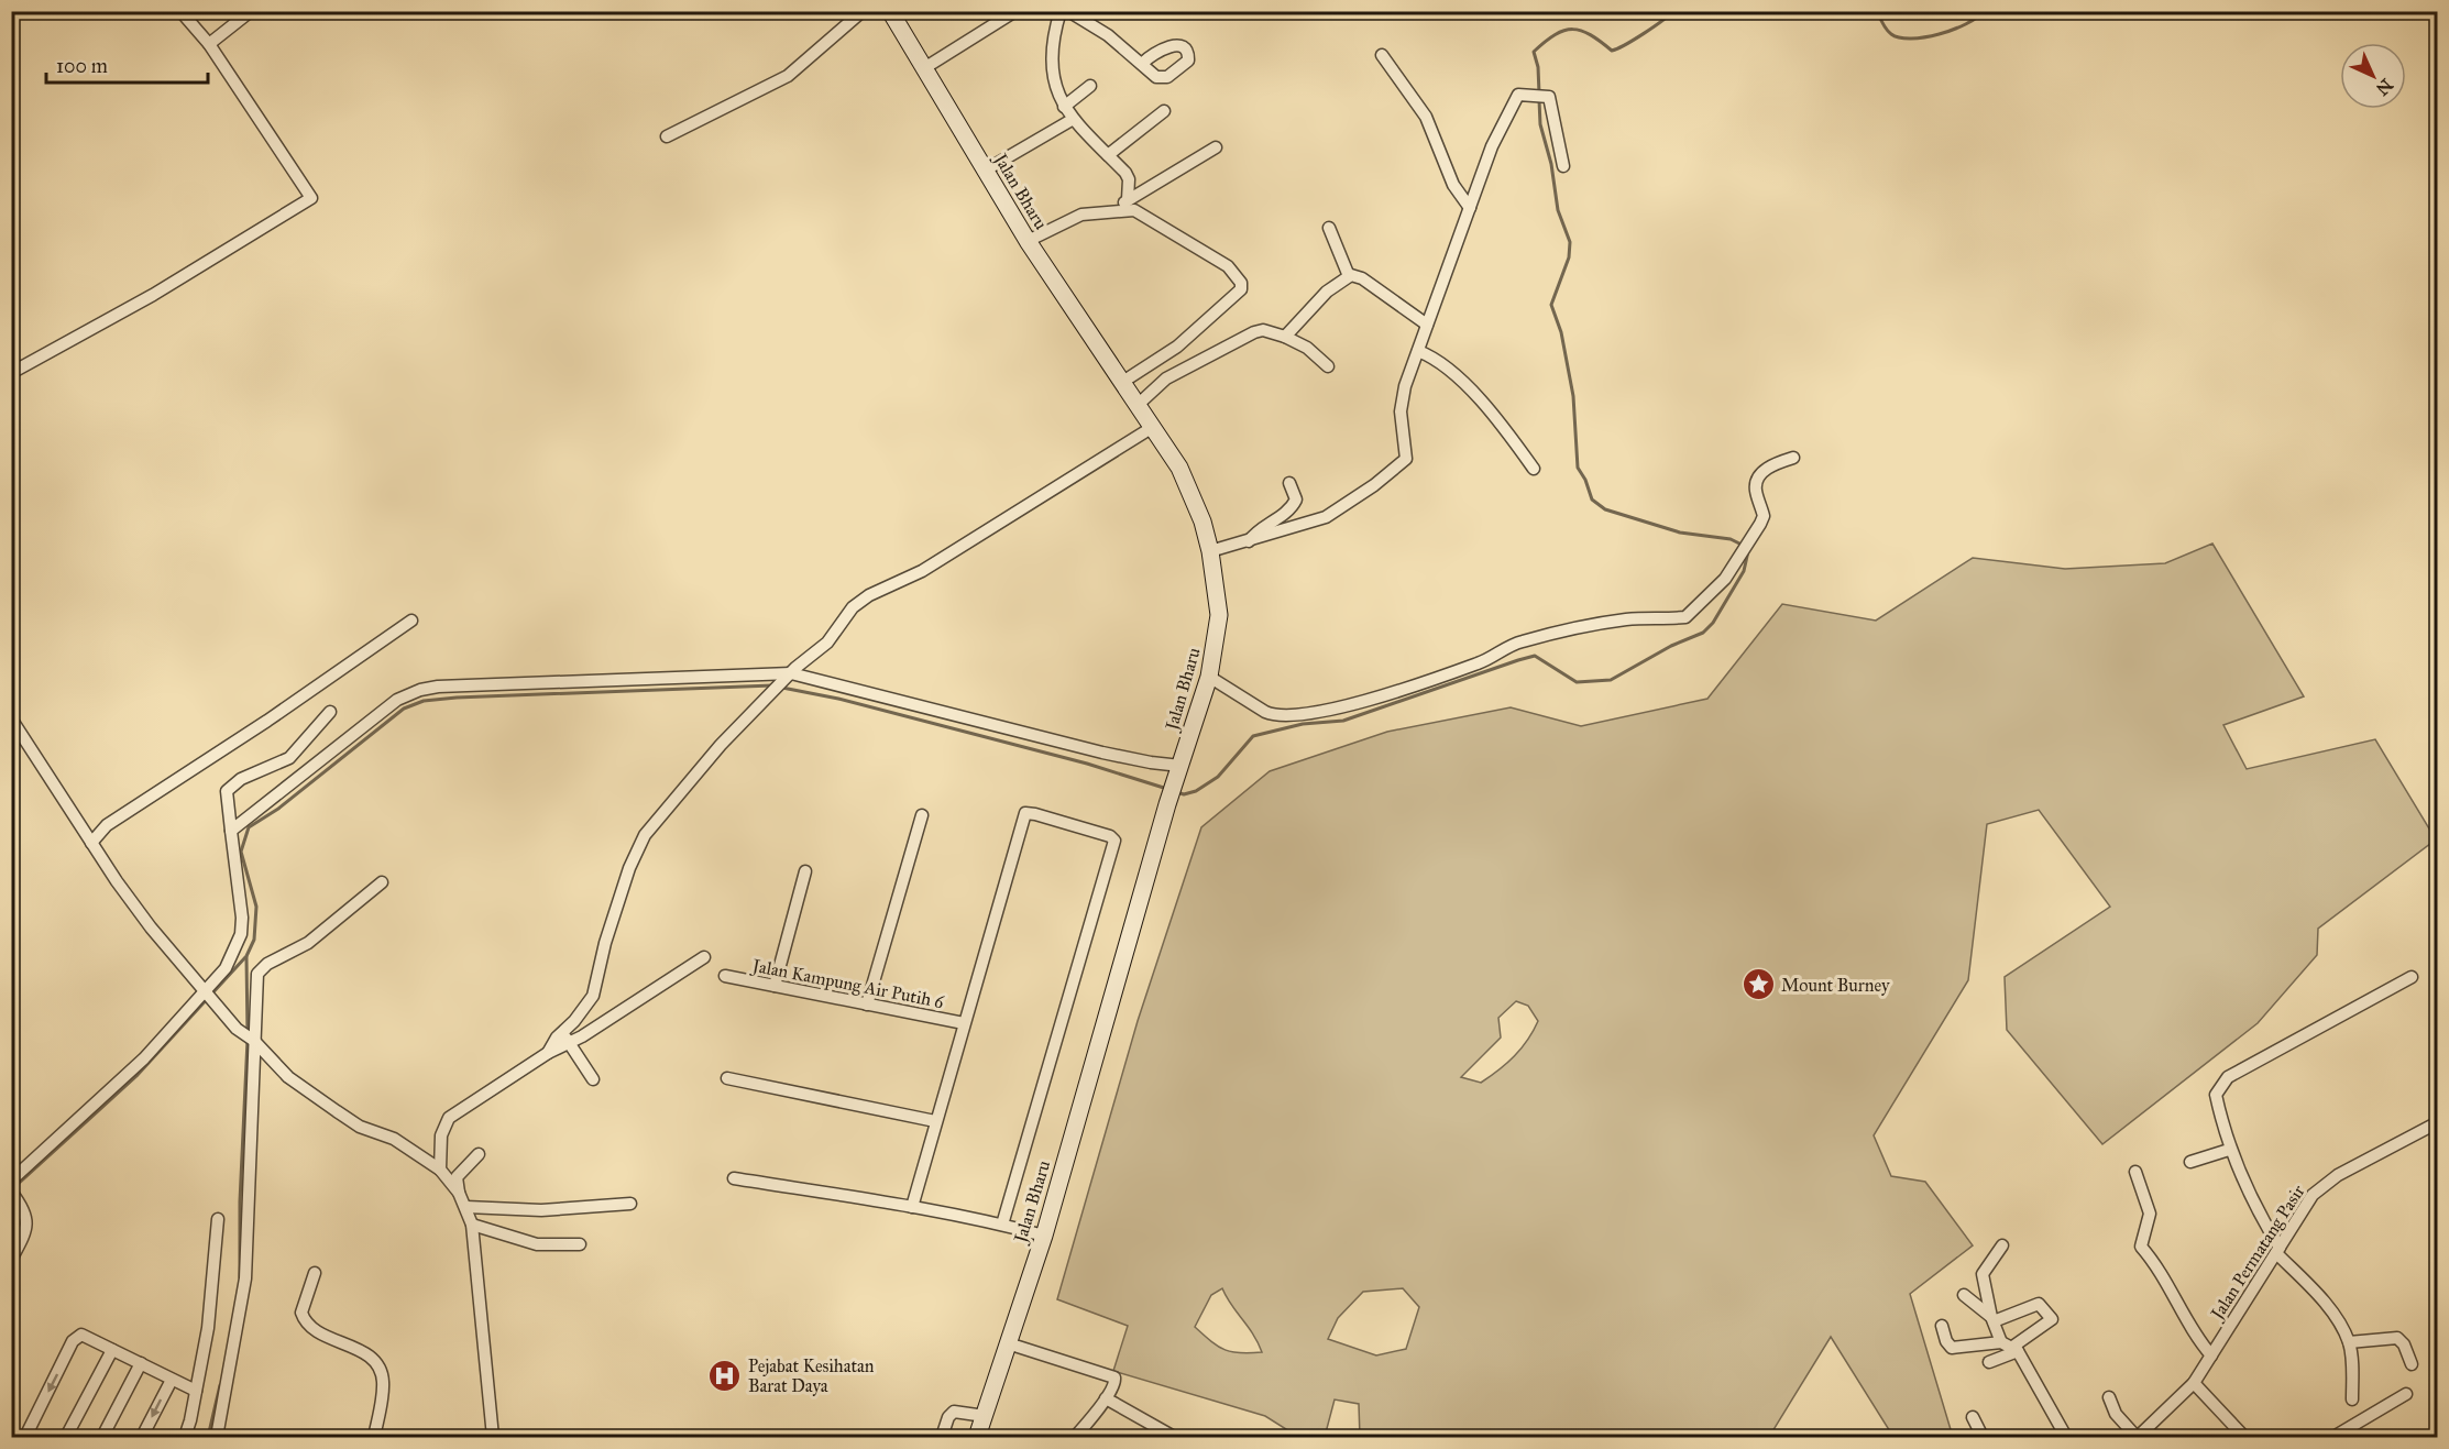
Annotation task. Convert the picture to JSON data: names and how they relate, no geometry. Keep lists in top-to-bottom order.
{
  "streets": {
    "main road": ["Jalan Bharu"],
    "street": ["Jalan Kampung Air Putih 6", "Jalan Permatang Pasir"]
  },
  "places": {
    "place": ["Mount Burney"],
    "hospital": ["Pejabat Kesihatan Barat Daya"]
  },
  "scale_bar": "100 m",
  "north": "bottom right"
}
